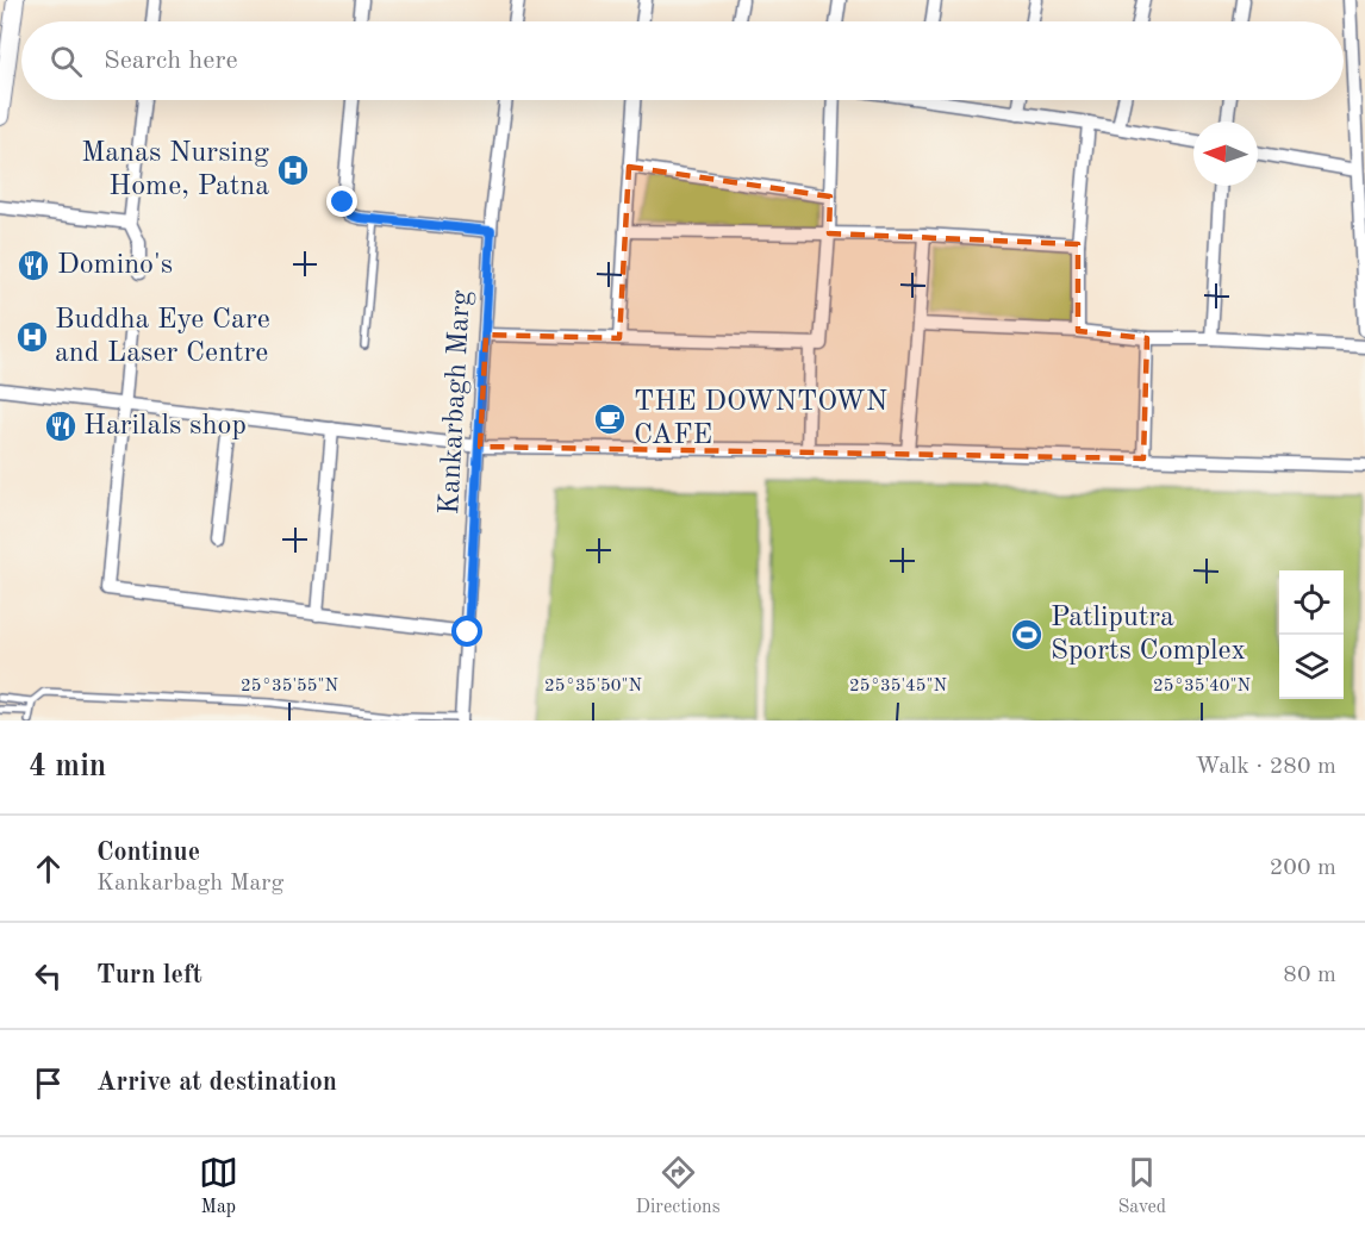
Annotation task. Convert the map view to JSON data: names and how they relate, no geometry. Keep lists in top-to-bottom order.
{
  "streets": {
    "street": ["Kankarbagh Marg"]
  },
  "places": {
    "hospital": ["Manas Nursing Home, Patna", "Buddha Eye Care and Laser Centre"],
    "restaurant": ["Domino's", "Harilals shop"],
    "cafe": ["THE DOWNTOWN CAFE"],
    "sports": ["Patliputra Sports Complex"]
  },
  "north": "left",
  "page": {
    "search": "Search here",
    "heading": ["4 min", "Walk · 280 m"],
    "list": [
      ["Continue", "Kankarbagh Marg", "200 m"],
      ["Turn left", "80 m"],
      "Arrive at destination"
    ],
    "nav": ["Map", "Directions", "Saved"]
  },
  "coordinates": [
    "25°35'55\"N",
    "25°35'50\"N",
    "25°35'45\"N",
    "25°35'40\"N"
  ]
}
